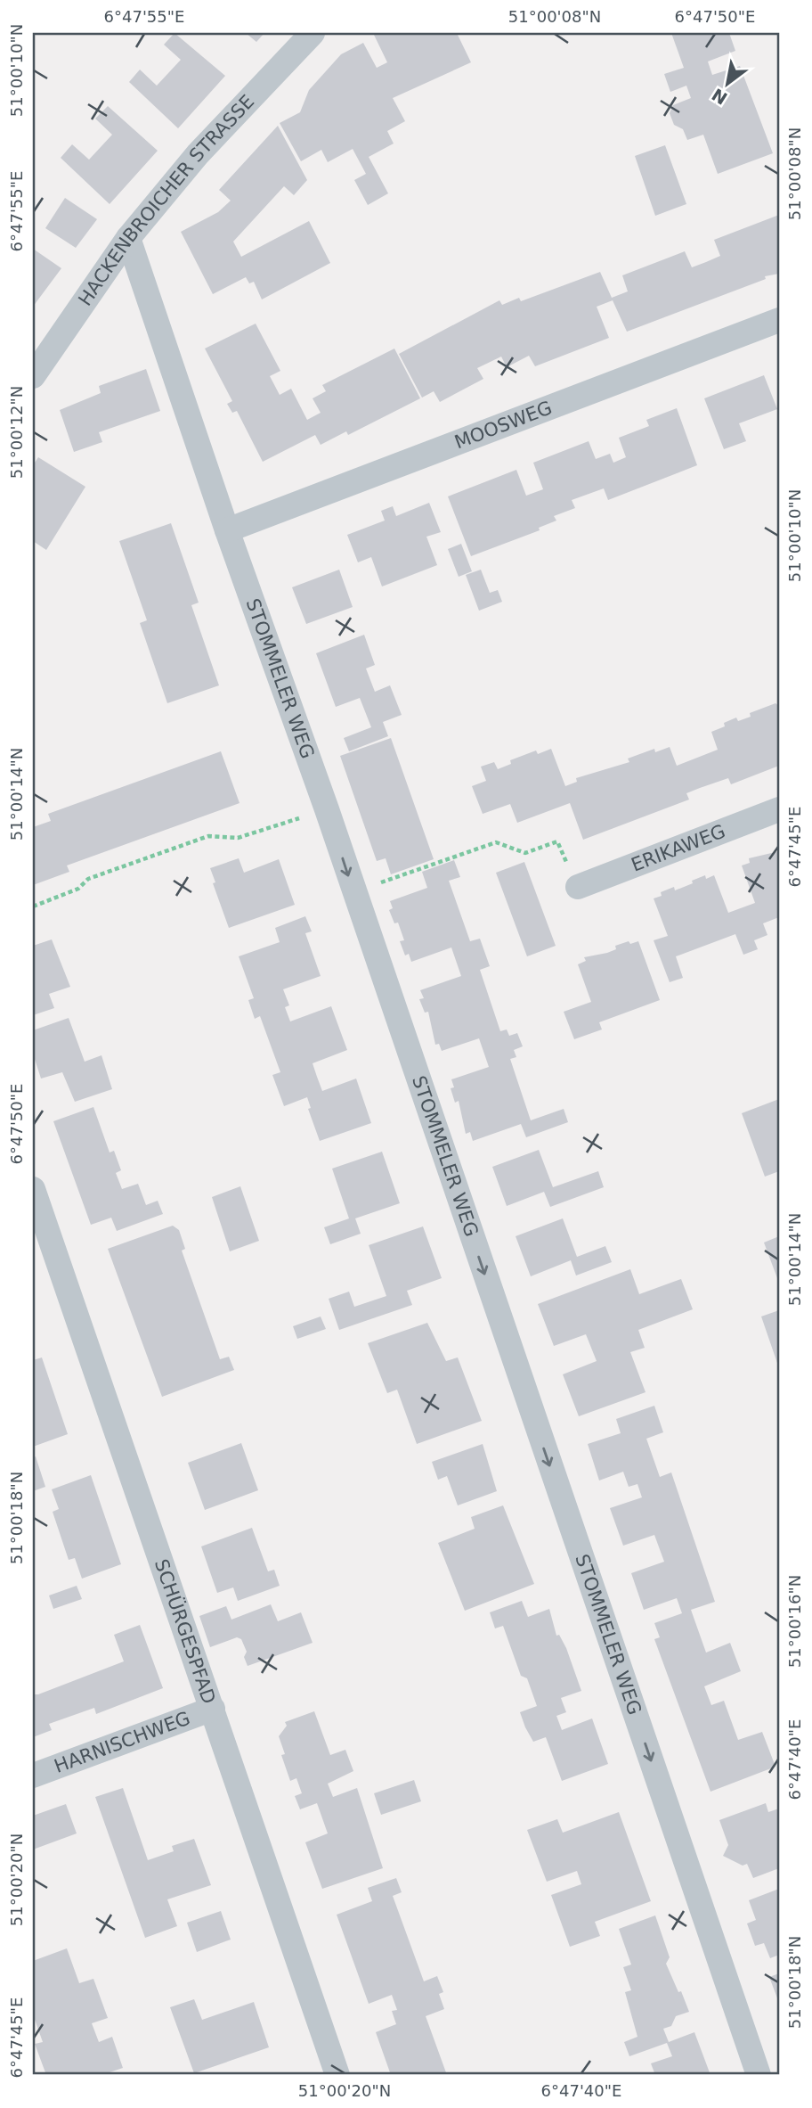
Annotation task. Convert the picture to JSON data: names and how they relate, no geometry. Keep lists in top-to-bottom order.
{
  "streets": {
    "street": [
      "HACKENBROICHER STRASSE",
      "MOOSWEG",
      "STOMMELER WEG",
      "ERIKAWEG",
      "SCHÜRGESPFAD",
      "HARNISCHWEG"
    ]
  },
  "crossings": [
    ["HACKENBROICHER STRASSE", "STOMMELER WEG"],
    ["MOOSWEG", "STOMMELER WEG"],
    ["SCHÜRGESPFAD", "HARNISCHWEG"]
  ],
  "one_way": ["STOMMELER WEG"],
  "north": "bottom left",
  "coordinates": [
    "6°47'55\"E",
    "51°00'08\"N",
    "6°47'50\"E",
    "51°00'10\"N",
    "51°00'12\"N",
    "51°00'14\"N",
    "6°47'45\"E",
    "51°00'18\"N",
    "51°00'16\"N",
    "6°47'40\"E",
    "51°00'20\"N"
  ]
}
